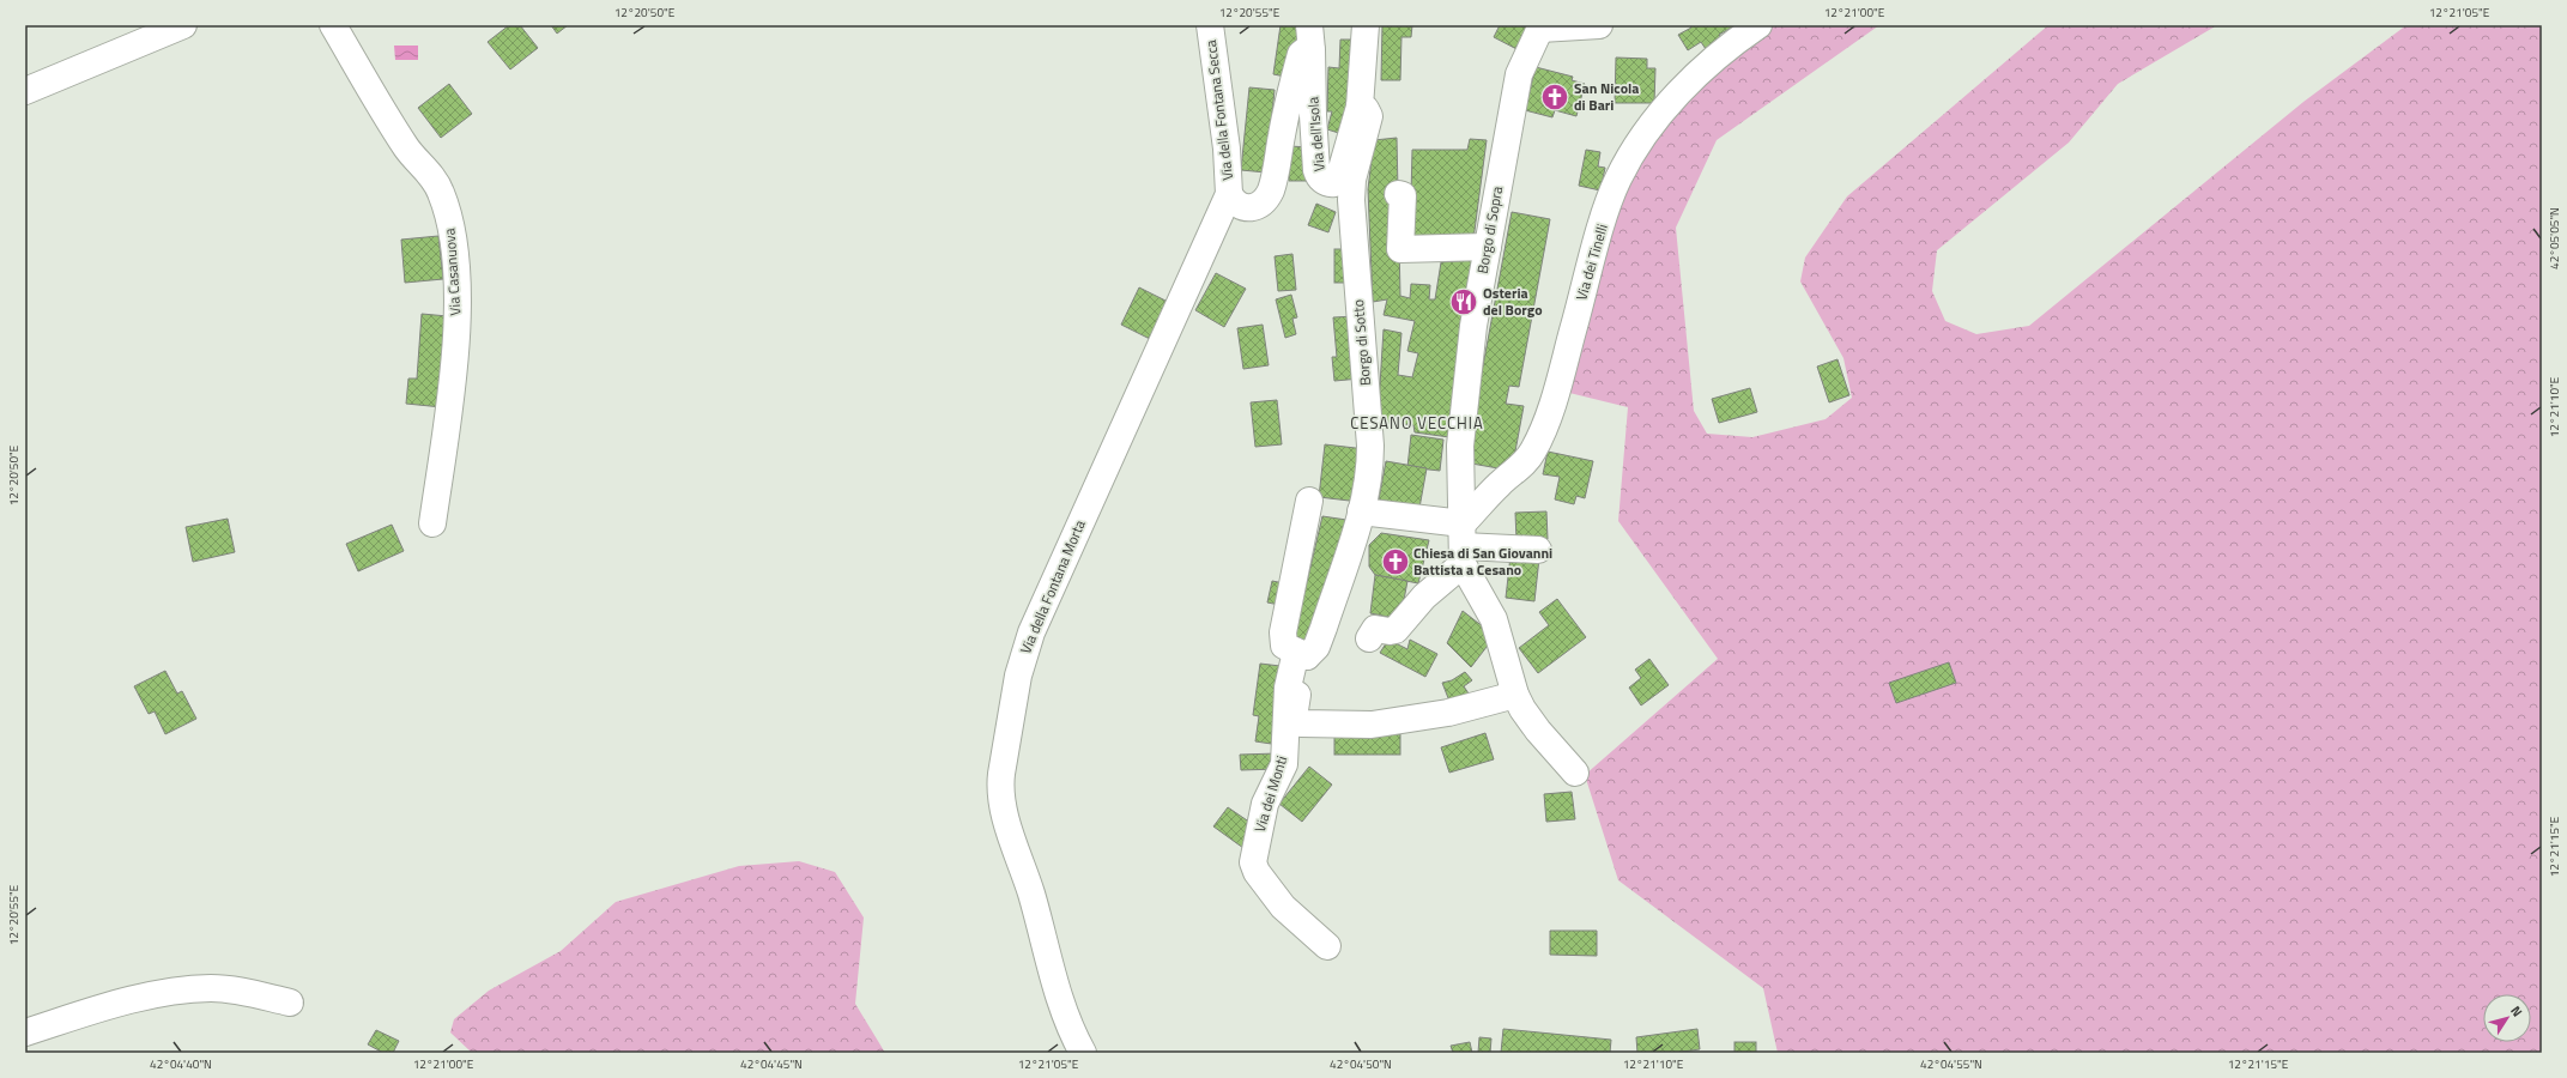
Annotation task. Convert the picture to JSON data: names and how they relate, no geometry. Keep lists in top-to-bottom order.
{
  "streets": {
    "street": [
      "Via della Fontana Secca",
      "Via dell'Isola",
      "Borgo di Sopra",
      "Via dei Tinelli",
      "Via Casanuova",
      "Borgo di Sotto",
      "Via della Fontana Morta",
      "Via dei Monti"
    ]
  },
  "crossings": [
    ["Via della Fontana Secca", "Via dell'Isola"],
    ["Via della Fontana Secca", "Via della Fontana Morta"],
    ["Via dell'Isola", "Borgo di Sotto"],
    ["Via dell'Isola", "Via della Fontana Morta"],
    ["Borgo di Sopra", "Via dei Tinelli"],
    ["Borgo di Sotto", "Via dei Monti"]
  ],
  "districts": ["CESANO VECCHIA"],
  "places": {
    "church": ["San Nicola di Bari", "Chiesa di San Giovanni Battista a Cesano"],
    "restaurant": ["Osteria del Borgo"]
  },
  "north": "top right",
  "coordinates": [
    "12°20'50\"E",
    "12°20'55\"E",
    "12°21'00\"E",
    "12°21'05\"E",
    "42°05'05\"N",
    "12°21'10\"E",
    "12°21'15\"E",
    "42°04'40\"N",
    "42°04'45\"N",
    "42°04'50\"N",
    "42°04'55\"N"
  ]
}
